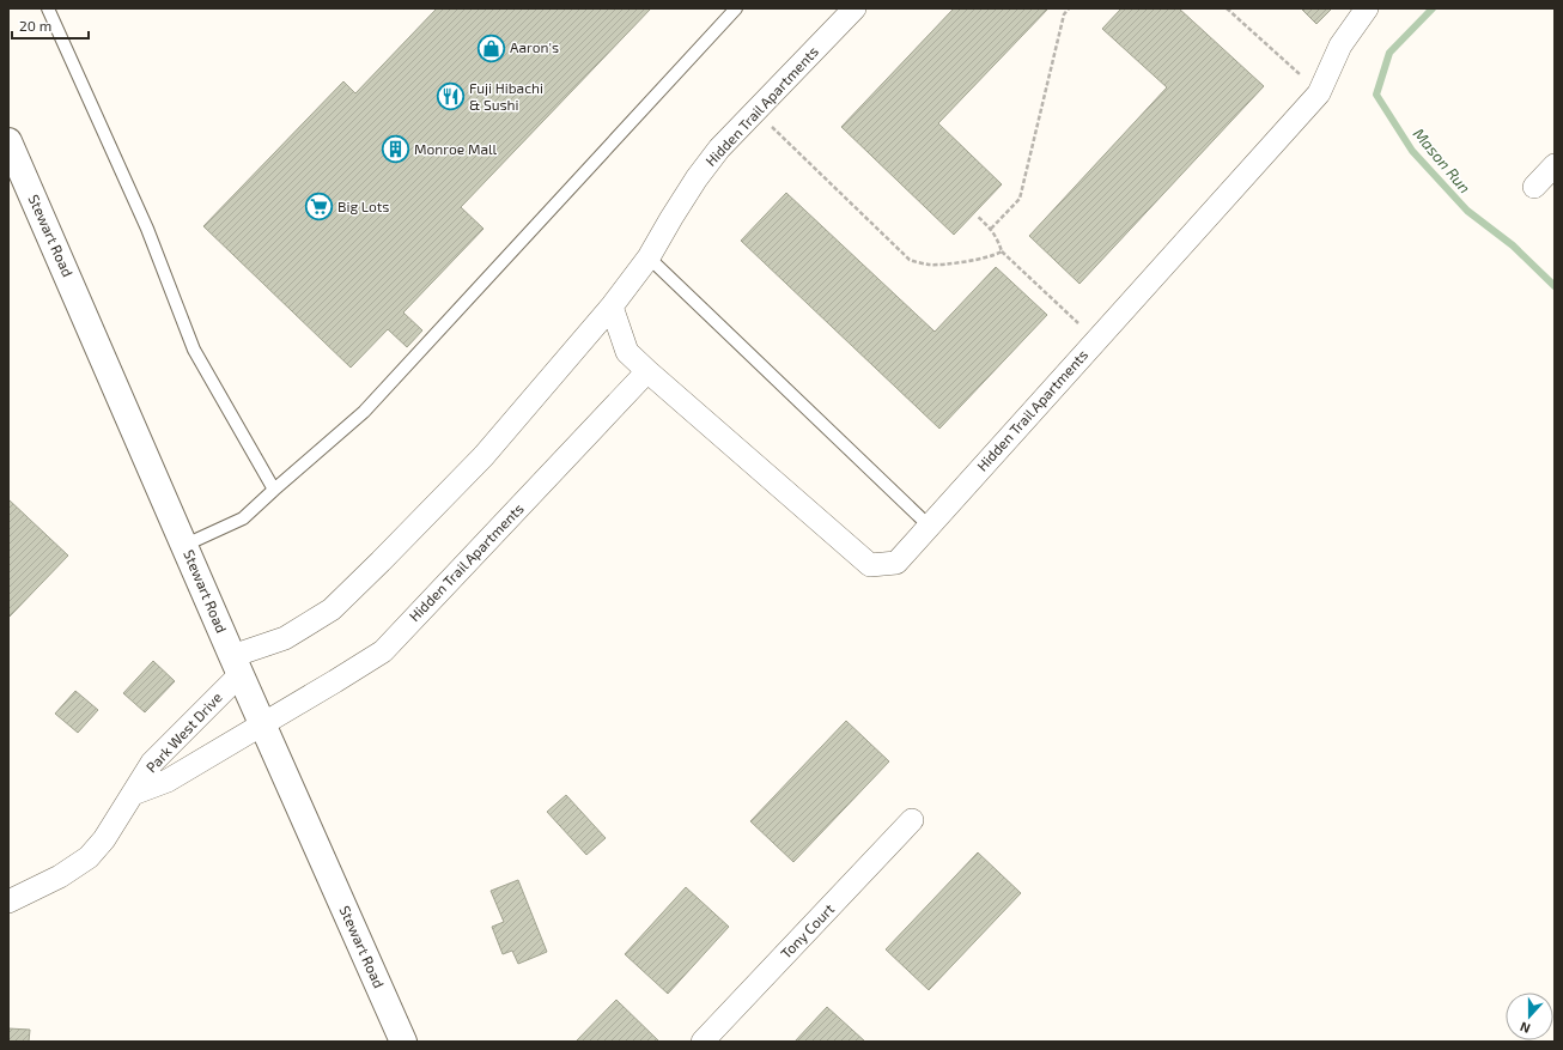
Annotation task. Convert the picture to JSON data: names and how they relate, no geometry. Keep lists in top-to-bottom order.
{
  "streets": {
    "street": [
      "Hidden Trail Apartments",
      "Stewart Road",
      "Park West Drive",
      "Tony Court"
    ]
  },
  "crossings": [
    ["Hidden Trail Apartments", "Stewart Road"],
    ["Hidden Trail Apartments", "Park West Drive"],
    ["Stewart Road", "Park West Drive"]
  ],
  "water": ["Mason Run"],
  "places": {
    "shop": ["Aaron's"],
    "restaurant": ["Fuji Hibachi & Sushi"],
    "building": ["Monroe Mall"],
    "supermarket": ["Big Lots"]
  },
  "scale_bar": "20 m",
  "north": "bottom"
}
